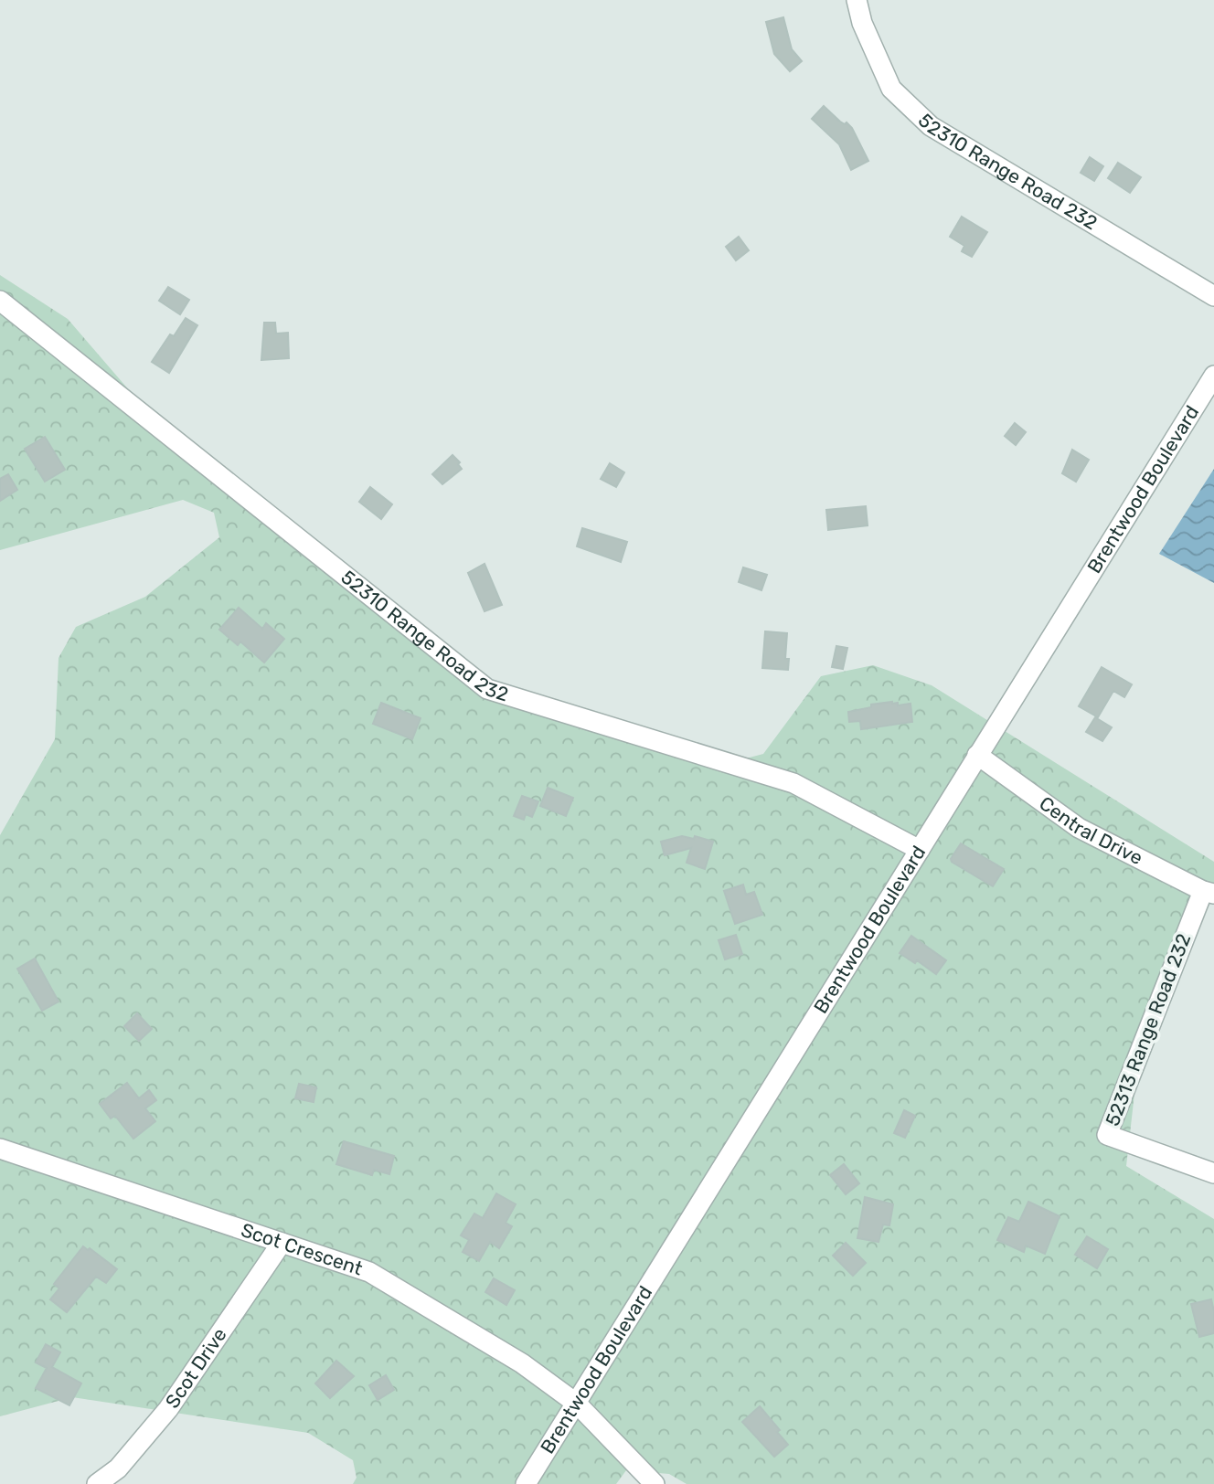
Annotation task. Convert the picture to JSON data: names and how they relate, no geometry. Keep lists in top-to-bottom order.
{
  "streets": {
    "street": [
      "52310 Range Road 232",
      "Brentwood Boulevard",
      "Central Drive",
      "52313 Range Road 232",
      "Scot Crescent",
      "Scot Drive"
    ]
  },
  "crossings": [
    ["52310 Range Road 232", "Brentwood Boulevard"],
    ["Brentwood Boulevard", "Central Drive"],
    ["Brentwood Boulevard", "Scot Crescent"],
    ["Central Drive", "52313 Range Road 232"],
    ["Scot Crescent", "Scot Drive"]
  ]
}
